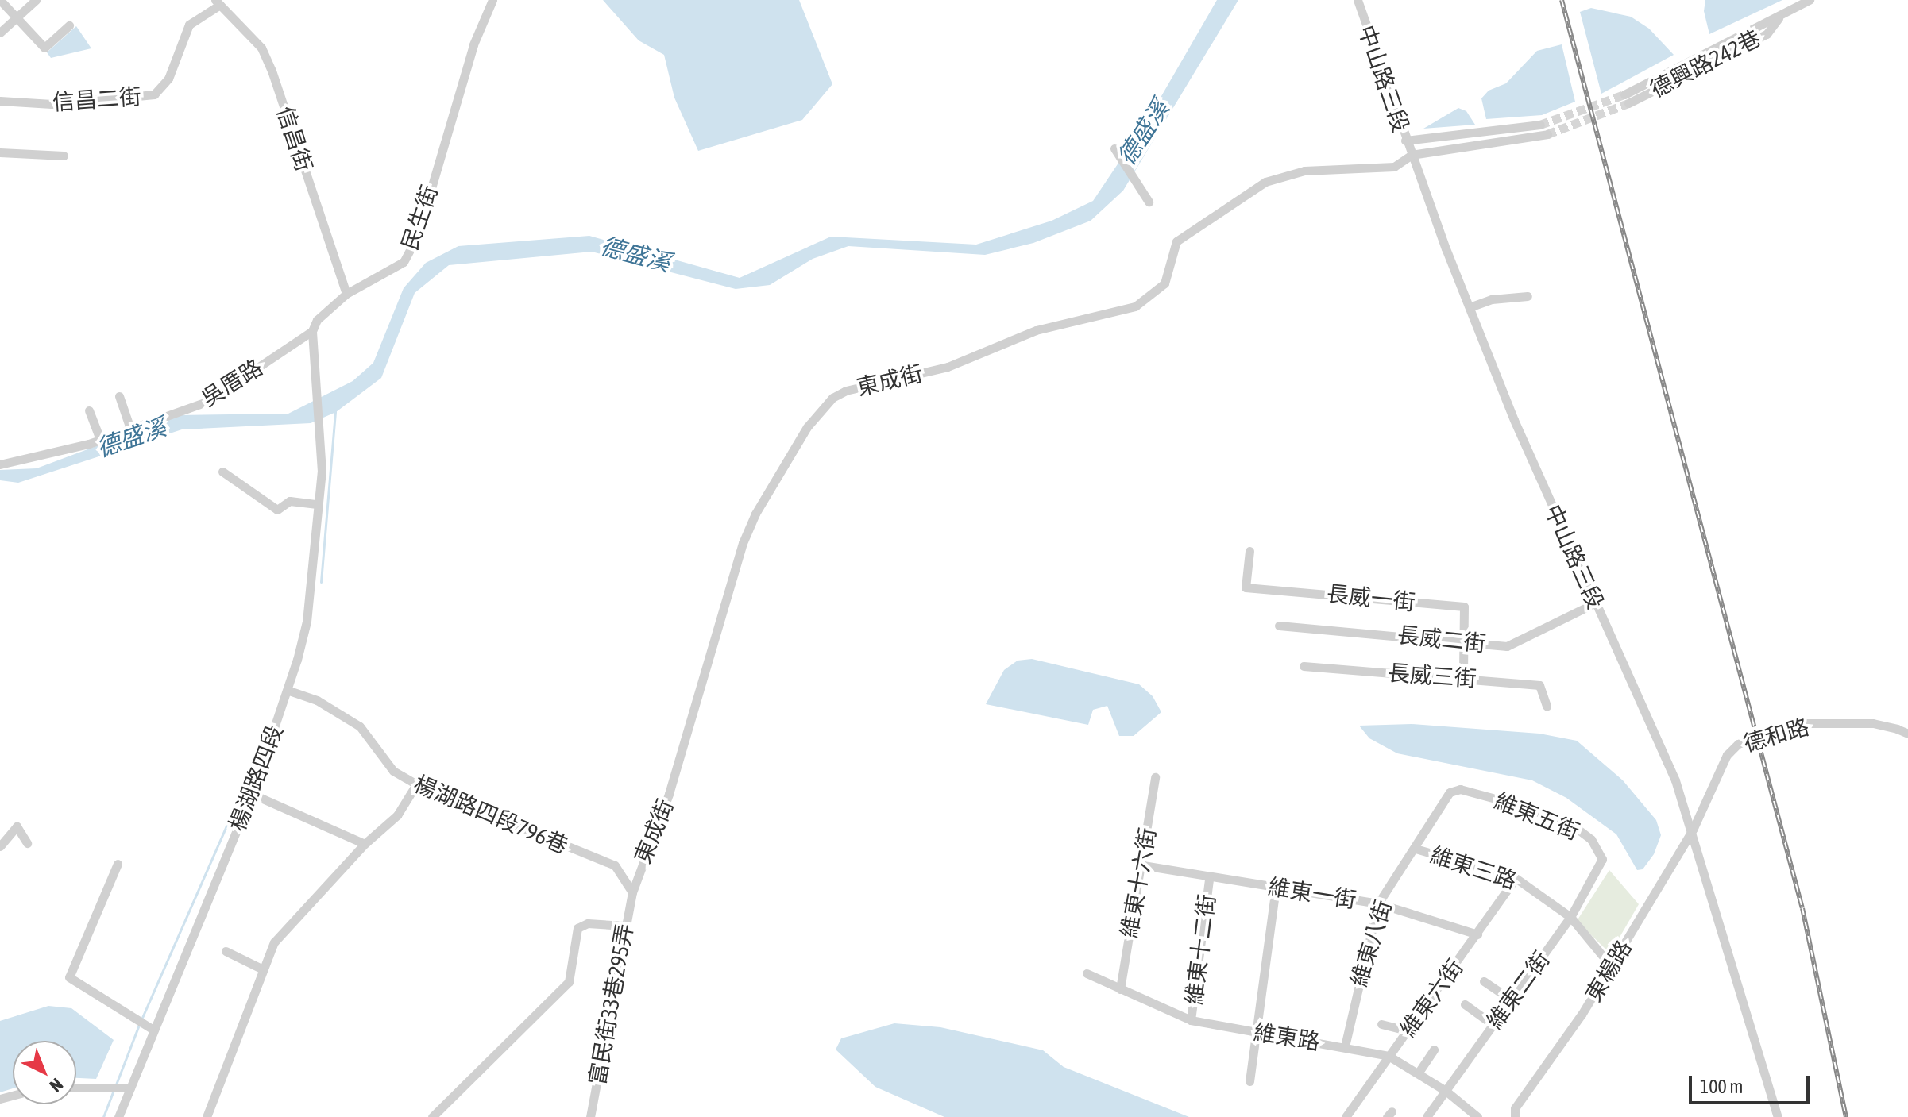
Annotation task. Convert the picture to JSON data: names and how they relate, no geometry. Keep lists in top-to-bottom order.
{
  "streets": {
    "street": [
      "德興路242巷",
      "中山路三段",
      "信昌二街",
      "信昌街",
      "民生街",
      "東成街",
      "吳厝路",
      "長威一街",
      "長威二街",
      "長威三街",
      "德和路",
      "楊湖路四段",
      "楊湖路四段796巷",
      "維東五街",
      "維東三路",
      "維東十六街",
      "維東一街",
      "維東八街",
      "維東十二街",
      "東楊路",
      "維東二街",
      "維東六街",
      "富民街33巷295弄",
      "維東路"
    ]
  },
  "crossings": [
    ["中山路三段", "東成街"],
    ["中山路三段", "長威二街"],
    ["中山路三段", "德和路"],
    ["中山路三段", "東楊路"],
    ["信昌二街", "信昌街"],
    ["信昌街", "民生街"],
    ["民生街", "吳厝路"],
    ["民生街", "楊湖路四段"],
    ["東成街", "楊湖路四段796巷"],
    ["東成街", "富民街33巷295弄"],
    ["吳厝路", "楊湖路四段"],
    ["長威一街", "長威二街"],
    ["長威一街", "長威三街"],
    ["德和路", "東楊路"],
    ["楊湖路四段", "楊湖路四段796巷"],
    ["楊湖路四段796巷", "富民街33巷295弄"],
    ["維東五街", "維東八街"],
    ["維東五街", "維東二街"],
    ["維東三路", "維東八街"],
    ["維東三路", "東楊路"],
    ["維東三路", "維東二街"],
    ["維東三路", "維東六街"],
    ["維東十六街", "維東一街"],
    ["維東十六街", "維東路"],
    ["維東一街", "維東八街"],
    ["維東一街", "維東十二街"],
    ["維東一街", "維東六街"],
    ["維東八街", "維東路"],
    ["維東十二街", "維東路"],
    ["維東二街", "維東路"],
    ["維東六街", "維東路"]
  ],
  "water": ["德盛溪"],
  "scale_bar": "100 m",
  "north": "bottom right"
}
